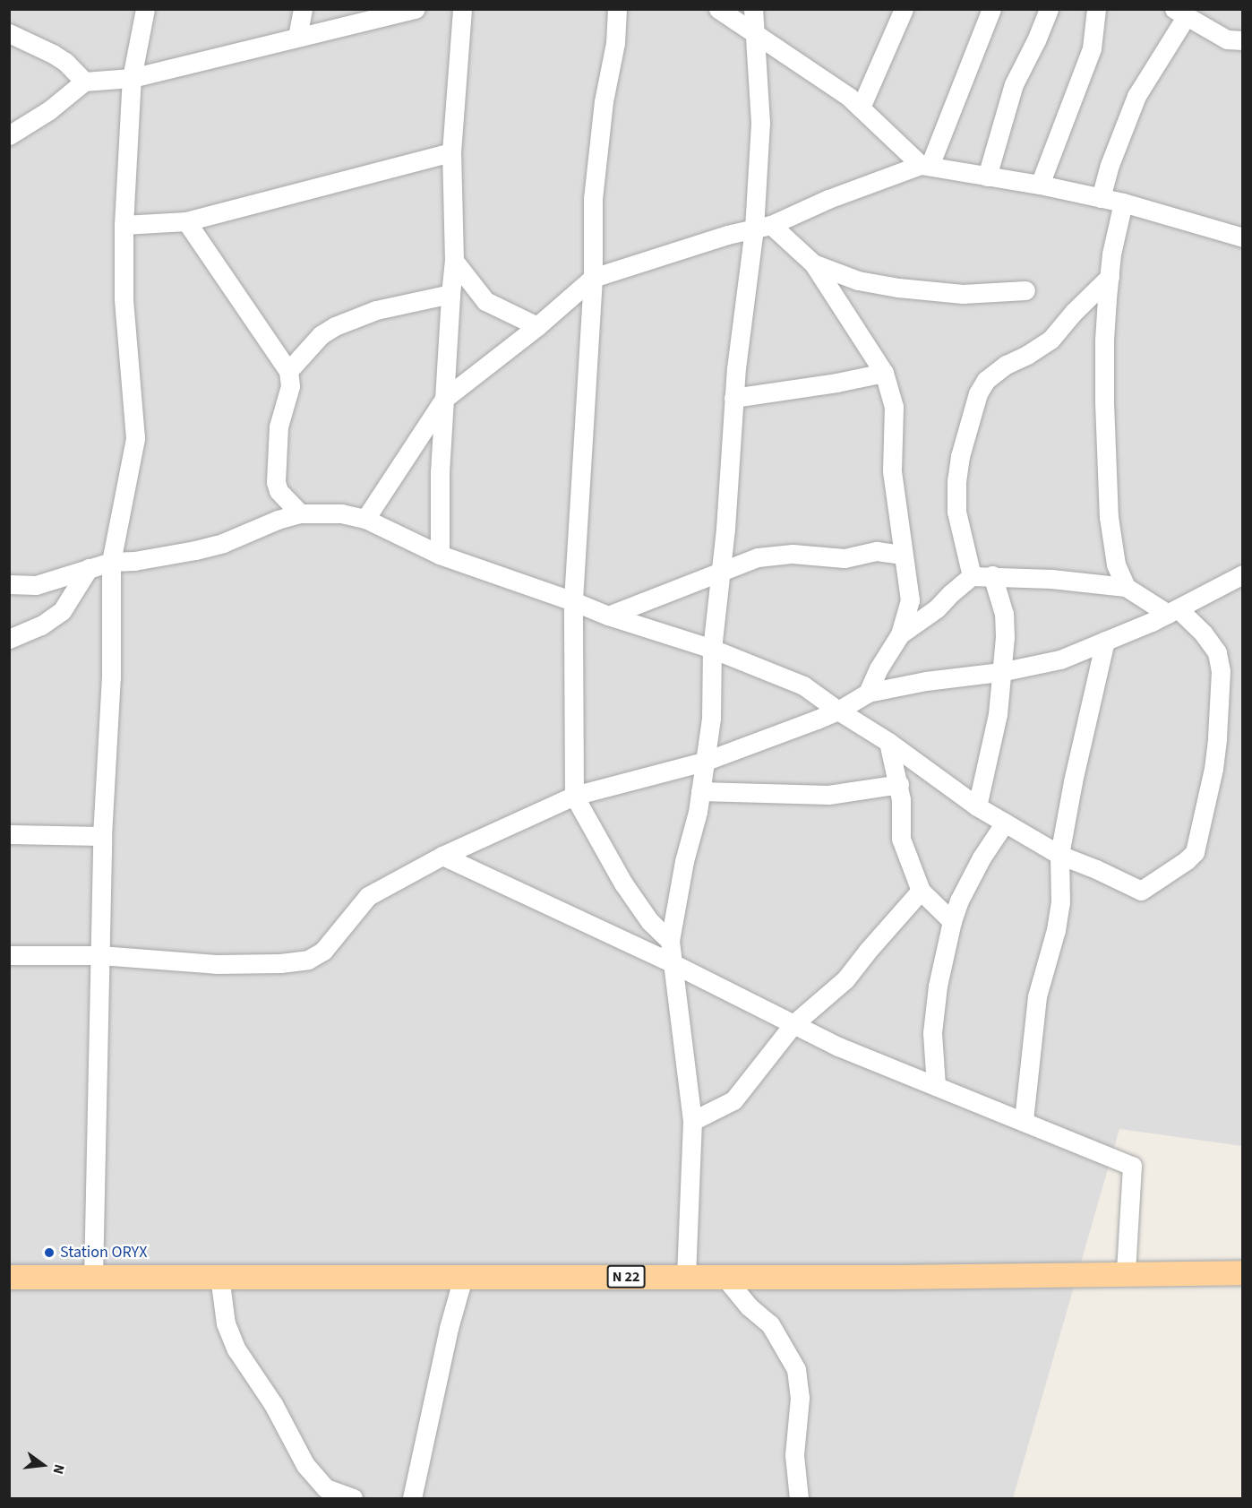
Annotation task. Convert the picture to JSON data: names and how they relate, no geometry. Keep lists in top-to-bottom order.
{
  "streets": {
    "main road": ["N 22"]
  },
  "places": ["Station ORYX"],
  "north": "right"
}
